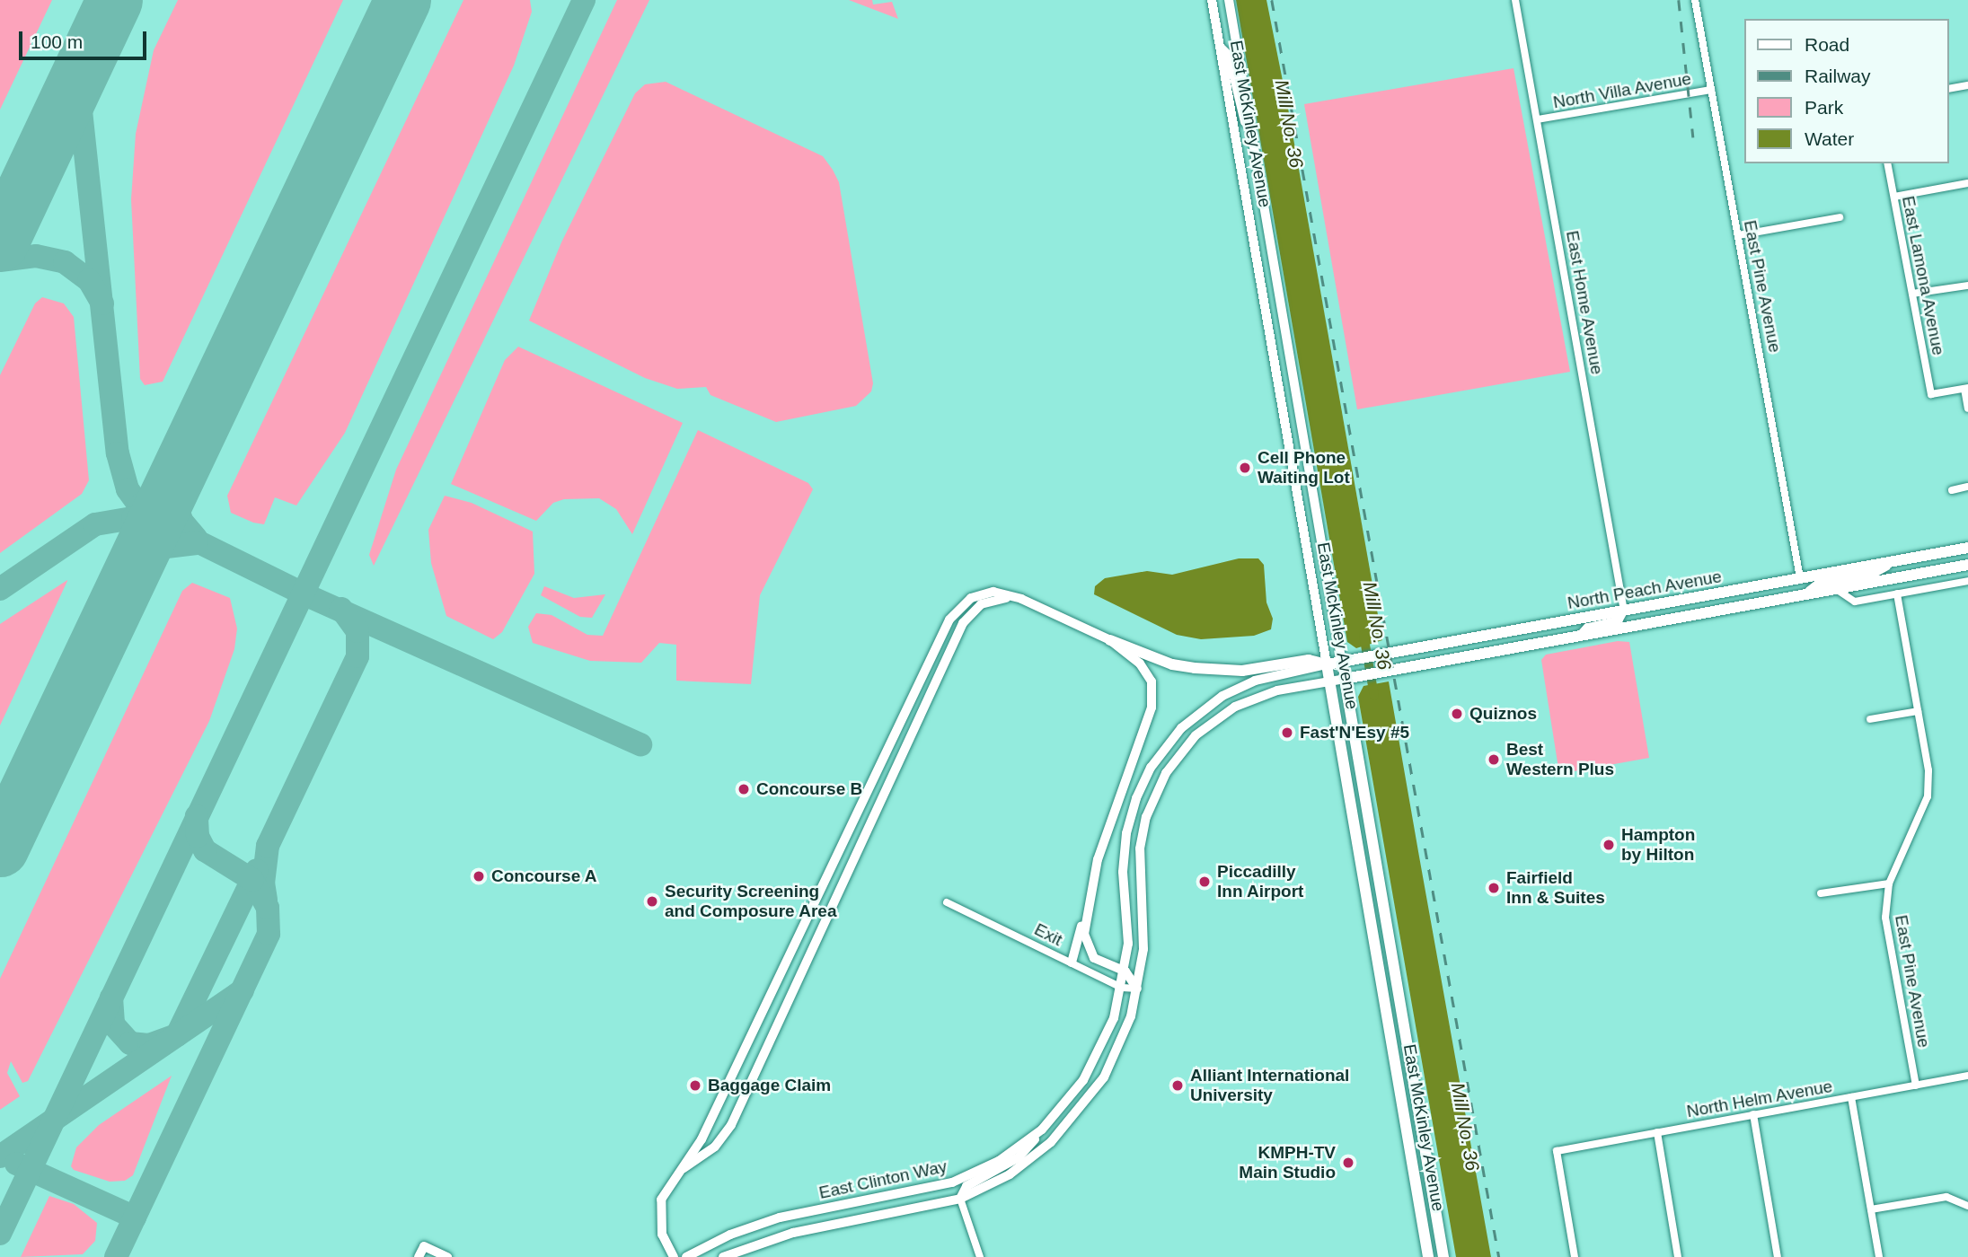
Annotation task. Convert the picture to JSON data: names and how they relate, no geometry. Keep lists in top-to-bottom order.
{
  "streets": {
    "main road": ["East McKinley Avenue", "North Peach Avenue", "East Clinton Way"],
    "street": [
      "North Villa Avenue",
      "East Lamona Avenue",
      "East Pine Avenue",
      "East Home Avenue",
      "Exit",
      "North Helm Avenue"
    ]
  },
  "crossings": [
    ["North Villa Avenue", "East Pine Avenue"],
    ["North Villa Avenue", "East Home Avenue"],
    ["East McKinley Avenue", "North Peach Avenue"],
    ["East McKinley Avenue", "East Clinton Way"],
    ["East Pine Avenue", "North Peach Avenue"],
    ["East Pine Avenue", "North Helm Avenue"],
    ["East Home Avenue", "North Peach Avenue"],
    ["North Peach Avenue", "East Clinton Way"],
    ["Exit", "East Clinton Way"]
  ],
  "water": ["Mill No. 36"],
  "places": [
    "Cell Phone Waiting Lot",
    "Quiznos",
    "Fast'N'Esy #5",
    "Best Western Plus",
    "Concourse B",
    "Hampton by Hilton",
    "Concourse A",
    "Piccadilly Inn Airport",
    "Fairfield Inn & Suites",
    "Security Screening and Composure Area",
    "Baggage Claim",
    "Alliant International University",
    "KMPH-TV Main Studio"
  ],
  "legend": [
    "Road",
    "Railway",
    "Park",
    "Water"
  ],
  "scale_bar": "100 m"
}
